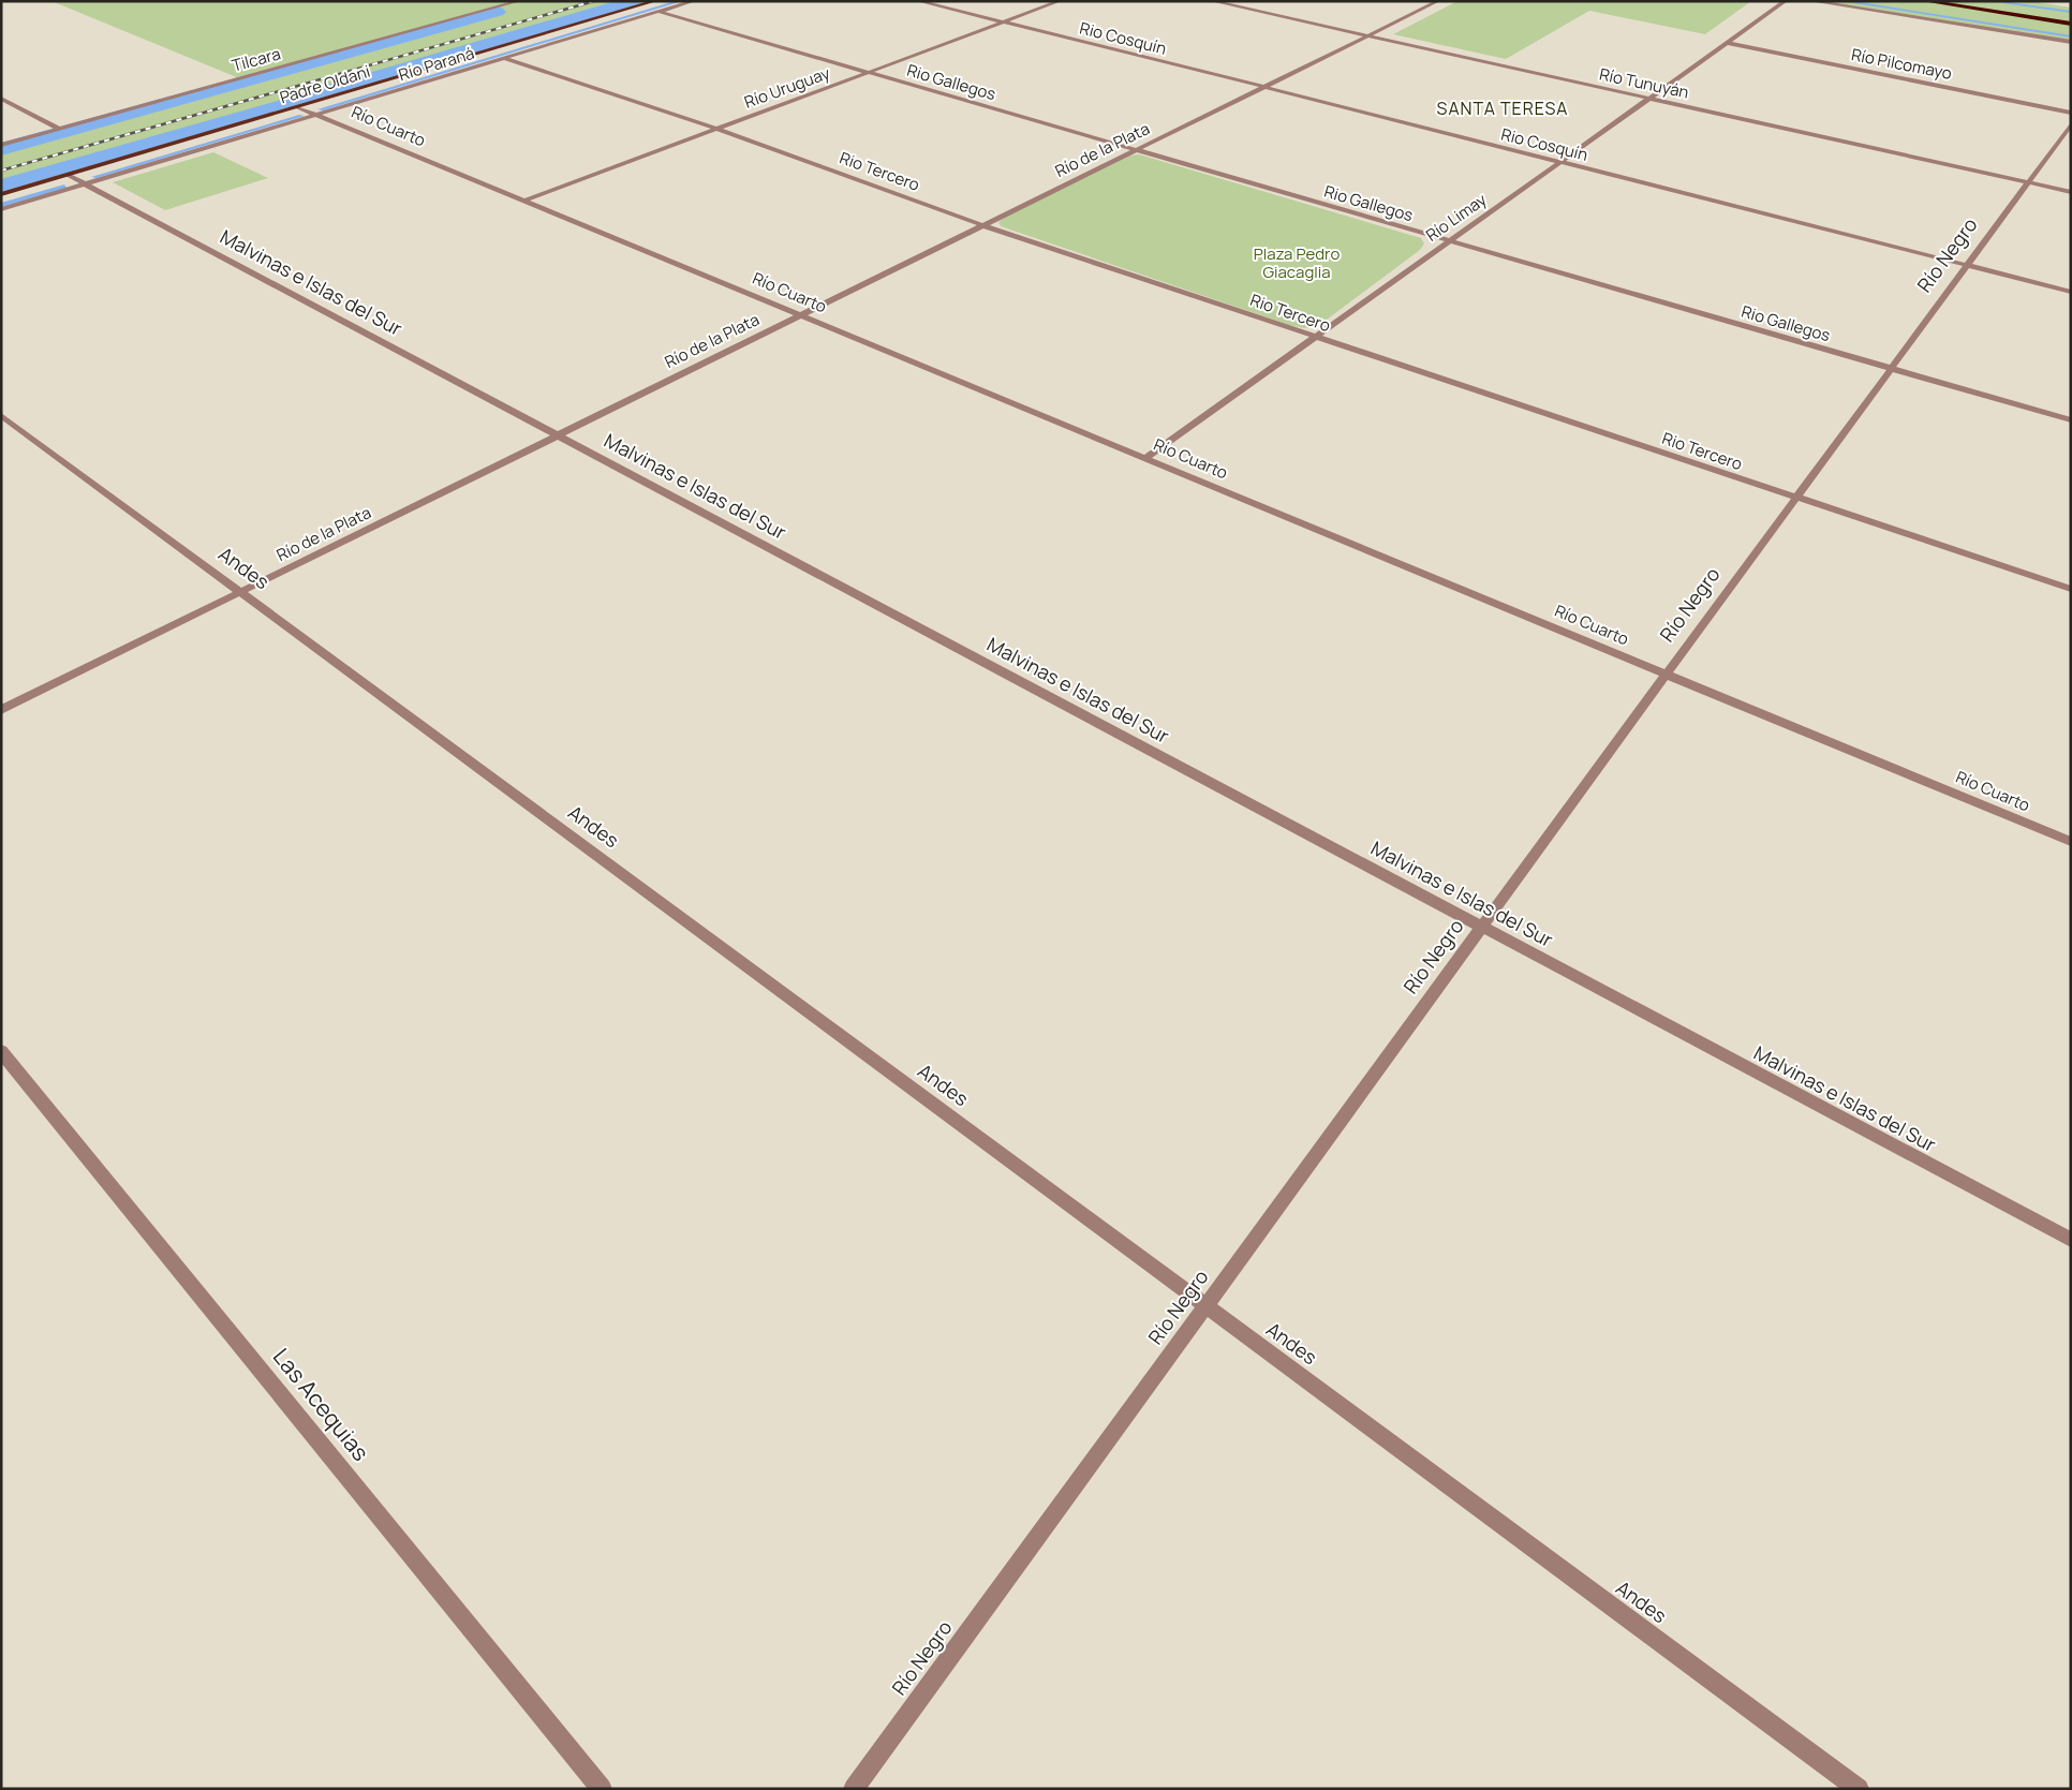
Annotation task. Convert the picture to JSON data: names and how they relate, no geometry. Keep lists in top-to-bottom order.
{
  "streets": {
    "main road": ["Padre Oldani"],
    "street": [
      "Rio Cosquín",
      "Tilcara",
      "Río Paraná",
      "Río Pilcomayo",
      "Rio Gallegos",
      "Río Tunuyán",
      "Río Uruguay",
      "Río Cuarto",
      "Río de la Plata",
      "Rio Tercero",
      "Río Limay",
      "Río Negro",
      "Malvinas e Islas del Sur",
      "Andes",
      "Las Acequias"
    ]
  },
  "crossings": [
    ["Rio Cosquín", "Río Uruguay"],
    ["Rio Cosquín", "Río de la Plata"],
    ["Rio Cosquín", "Río Limay"],
    ["Rio Cosquín", "Río Negro"],
    ["Río Paraná", "Rio Gallegos"],
    ["Río Paraná", "Río Cuarto"],
    ["Río Paraná", "Rio Tercero"],
    ["Río Paraná", "Malvinas e Islas del Sur"],
    ["Río Pilcomayo", "Río Limay"],
    ["Rio Gallegos", "Río Uruguay"],
    ["Rio Gallegos", "Río de la Plata"],
    ["Rio Gallegos", "Río Limay"],
    ["Rio Gallegos", "Río Negro"],
    ["Río Tunuyán", "Río de la Plata"],
    ["Río Tunuyán", "Río Limay"],
    ["Río Tunuyán", "Río Negro"],
    ["Padre Oldani", "Río Cuarto"],
    ["Padre Oldani", "Malvinas e Islas del Sur"],
    ["Río Uruguay", "Río Cuarto"],
    ["Río Uruguay", "Rio Tercero"],
    ["Río Cuarto", "Río de la Plata"],
    ["Río Cuarto", "Río Limay"],
    ["Río Cuarto", "Río Negro"],
    ["Río de la Plata", "Rio Tercero"],
    ["Río de la Plata", "Malvinas e Islas del Sur"],
    ["Río de la Plata", "Andes"],
    ["Rio Tercero", "Río Limay"],
    ["Rio Tercero", "Río Negro"],
    ["Río Negro", "Malvinas e Islas del Sur"],
    ["Río Negro", "Andes"]
  ],
  "districts": ["SANTA TERESA"],
  "parks": ["Plaza Pedro Giacaglia"]
}
